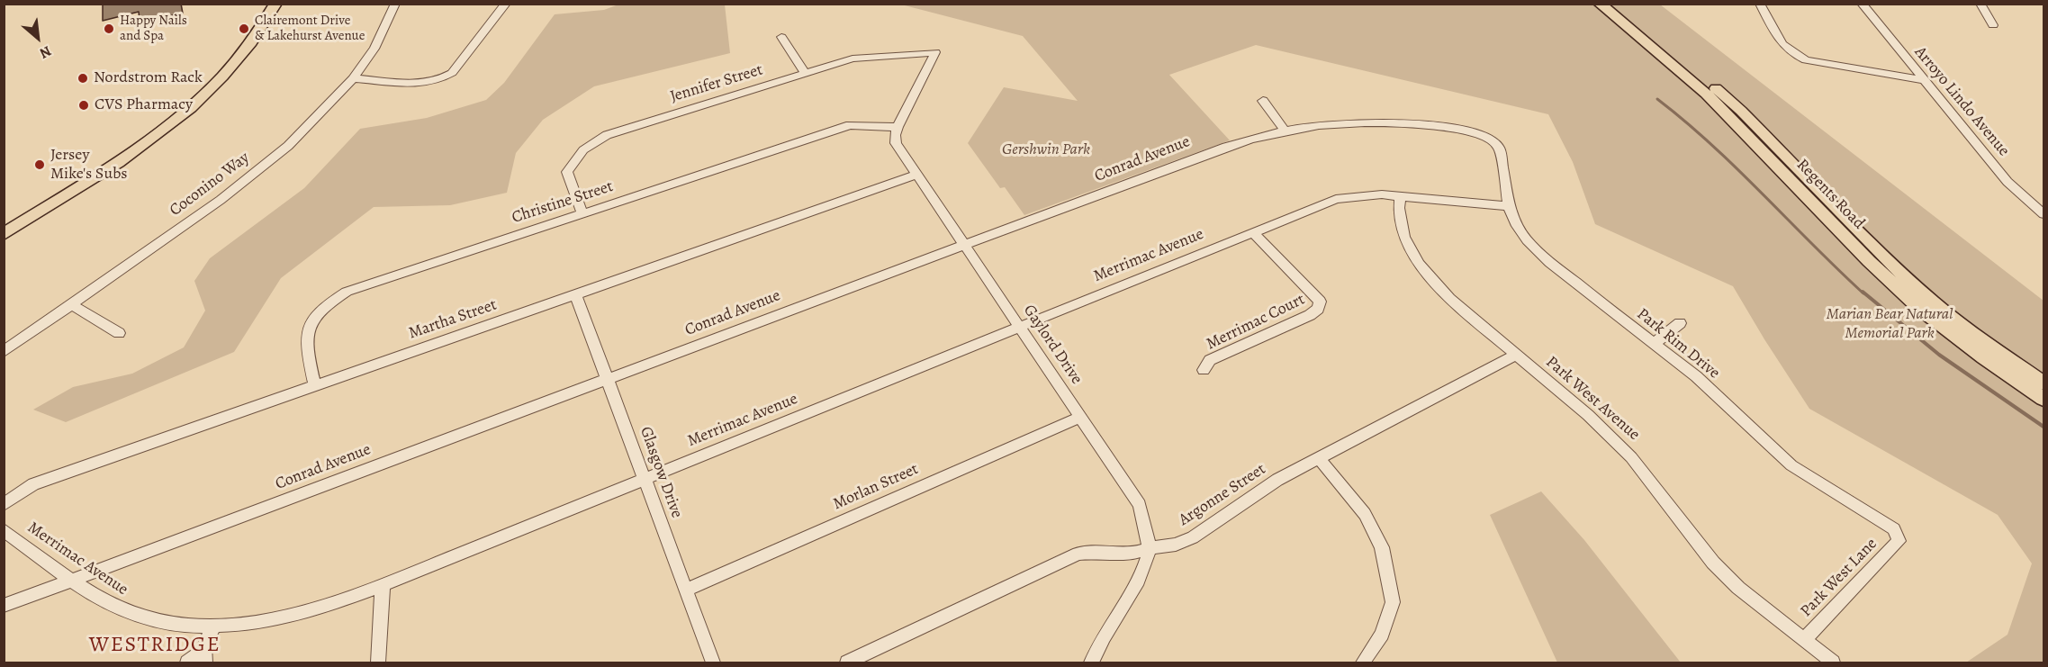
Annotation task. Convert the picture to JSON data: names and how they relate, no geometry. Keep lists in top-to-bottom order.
{
  "streets": {
    "main road": ["Regents Road"],
    "street": [
      "Jennifer Street",
      "Arroyo Lindo Avenue",
      "Conrad Avenue",
      "Coconino Way",
      "Christine Street",
      "Merrimac Avenue",
      "Martha Street",
      "Merrimac Court",
      "Park Rim Drive",
      "Gaylord Drive",
      "Park West Avenue",
      "Glasgow Drive",
      "Morlan Street",
      "Argonne Street",
      "Park West Lane"
    ]
  },
  "crossings": [
    ["Jennifer Street", "Christine Street"],
    ["Jennifer Street", "Gaylord Drive"],
    ["Conrad Avenue", "Merrimac Avenue"],
    ["Conrad Avenue", "Park Rim Drive"],
    ["Conrad Avenue", "Gaylord Drive"],
    ["Conrad Avenue", "Glasgow Drive"],
    ["Christine Street", "Martha Street"],
    ["Christine Street", "Gaylord Drive"],
    ["Merrimac Avenue", "Merrimac Court"],
    ["Merrimac Avenue", "Park Rim Drive"],
    ["Merrimac Avenue", "Gaylord Drive"],
    ["Merrimac Avenue", "Park West Avenue"],
    ["Merrimac Avenue", "Glasgow Drive"],
    ["Martha Street", "Gaylord Drive"],
    ["Martha Street", "Glasgow Drive"],
    ["Park Rim Drive", "Park West Lane"],
    ["Gaylord Drive", "Morlan Street"],
    ["Gaylord Drive", "Argonne Street"],
    ["Park West Avenue", "Argonne Street"],
    ["Park West Avenue", "Park West Lane"],
    ["Glasgow Drive", "Morlan Street"]
  ],
  "districts": ["WESTRIDGE"],
  "parks": ["Gershwin Park", "Marian Bear Natural Memorial Park"],
  "places": [
    "Happy Nails and Spa",
    "Clairemont Drive & Lakehurst Avenue",
    "Nordstrom Rack",
    "CVS Pharmacy",
    "Jersey Mike's Subs"
  ],
  "north": "bottom right"
}
